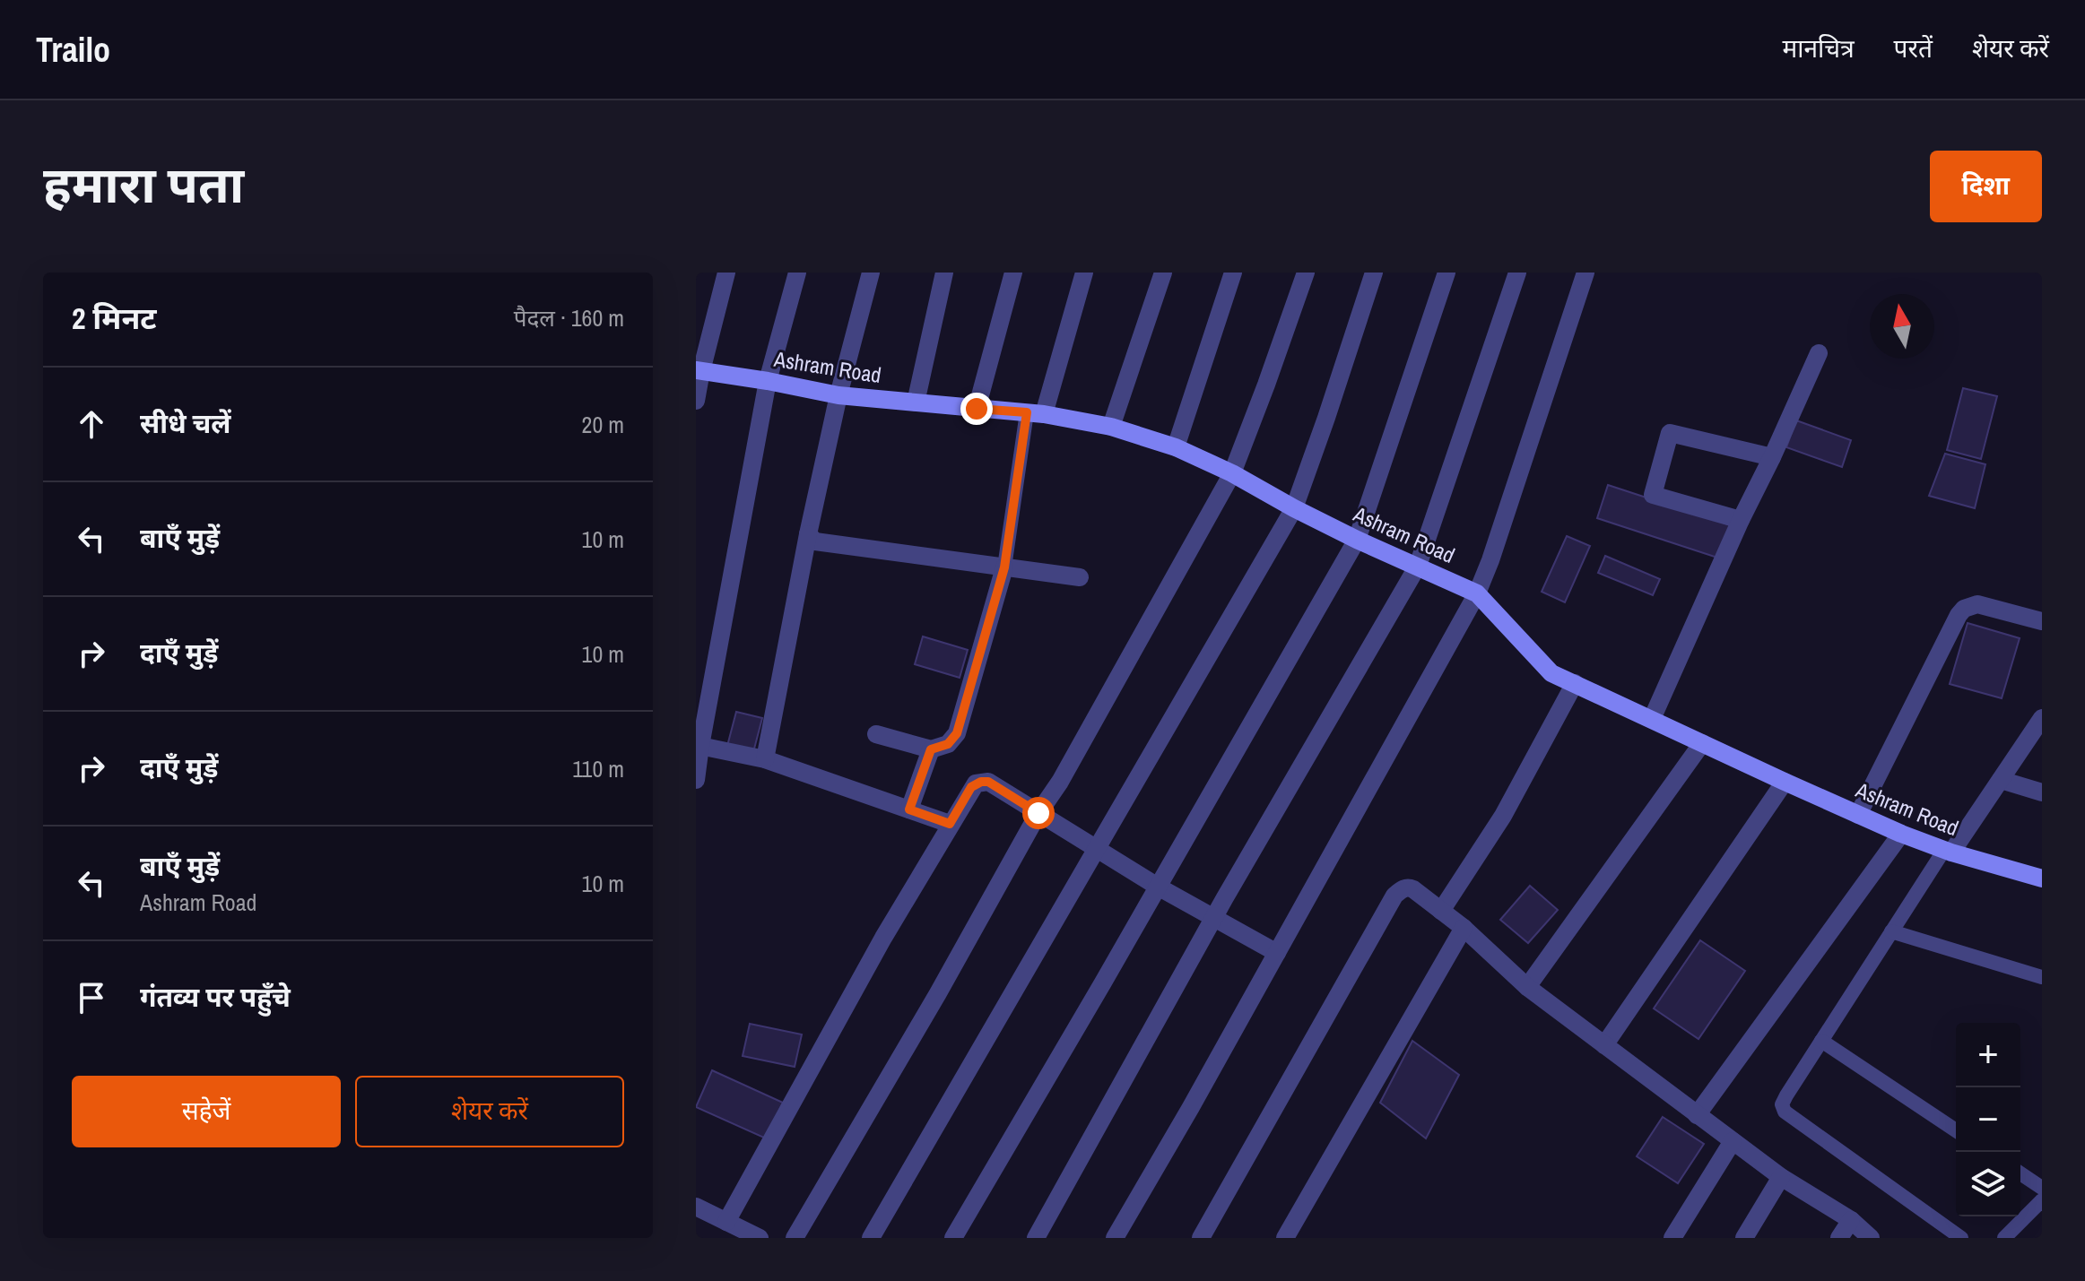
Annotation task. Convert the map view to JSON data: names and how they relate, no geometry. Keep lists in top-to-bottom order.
{
  "streets": {
    "street": ["Ashram Road"]
  },
  "north": "top",
  "page": {
    "header": "Trailo",
    "nav": ["मानचित्र", "परतें", "शेयर करें"],
    "title": "हमारा पता",
    "buttons": [
      "दिशा",
      ["सहेजें", "शेयर करें"]
    ],
    "heading": ["2 मिनट", "पैदल · 160 m"],
    "list": [
      ["सीधे चलें", "20 m"],
      ["बाएँ मुड़ें", "10 m"],
      ["दाएँ मुड़ें", "10 m"],
      ["दाएँ मुड़ें", "110 m"],
      ["बाएँ मुड़ें", "Ashram Road", "10 m"],
      "गंतव्य पर पहुँचे"
    ],
    "map_buttons": ["+", "−"]
  }
}
